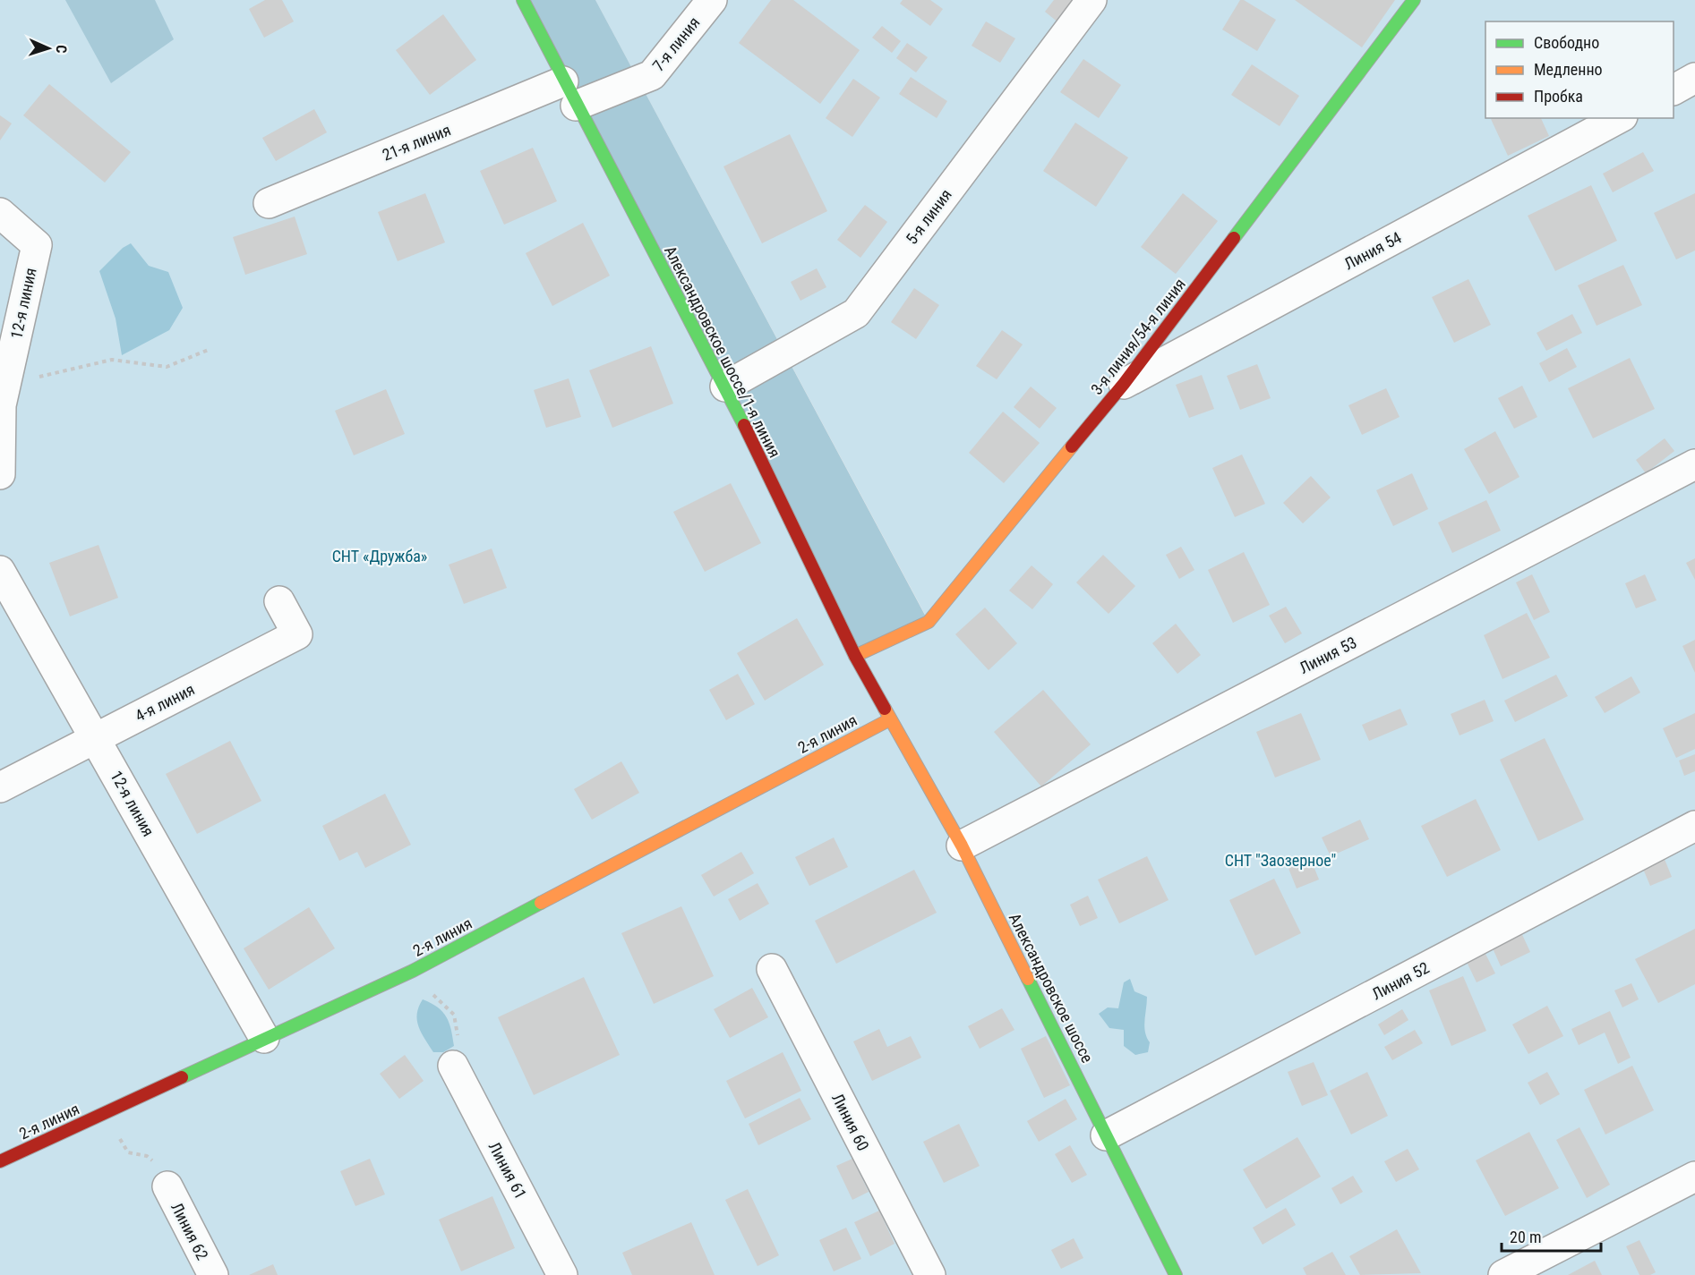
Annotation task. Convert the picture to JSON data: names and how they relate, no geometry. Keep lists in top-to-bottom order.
{
  "streets": {
    "street": [
      "7-я линия",
      "21-я линия",
      "5-я линия",
      "Линия 54",
      "12-я линия",
      "3-я линия/54-я линия",
      "Александровское шоссе/1-я линия",
      "Линия 53",
      "4-я линия",
      "2-я линия",
      "Линия 52",
      "Александровское шоссе",
      "Линия 60",
      "Линия 61",
      "Линия 62"
    ]
  },
  "crossings": [
    ["7-я линия", "21-я линия"],
    ["7-я линия", "Александровское шоссе/1-я линия"],
    ["21-я линия", "Александровское шоссе/1-я линия"],
    ["5-я линия", "Александровское шоссе/1-я линия"],
    ["Линия 54", "3-я линия/54-я линия"],
    ["12-я линия", "4-я линия"],
    ["12-я линия", "2-я линия"],
    ["3-я линия/54-я линия", "Александровское шоссе/1-я линия"],
    ["Александровское шоссе/1-я линия", "2-я линия"],
    ["Александровское шоссе/1-я линия", "Александровское шоссе"],
    ["Линия 53", "Александровское шоссе"],
    ["2-я линия", "Александровское шоссе"],
    ["Линия 52", "Александровское шоссе"]
  ],
  "parks": ["СНТ «Дружба»", "СНТ \"Заозерное\""],
  "legend": ["Свободно", "Медленно", "Пробка"],
  "scale_bar": "20 m",
  "north": "right"
}
